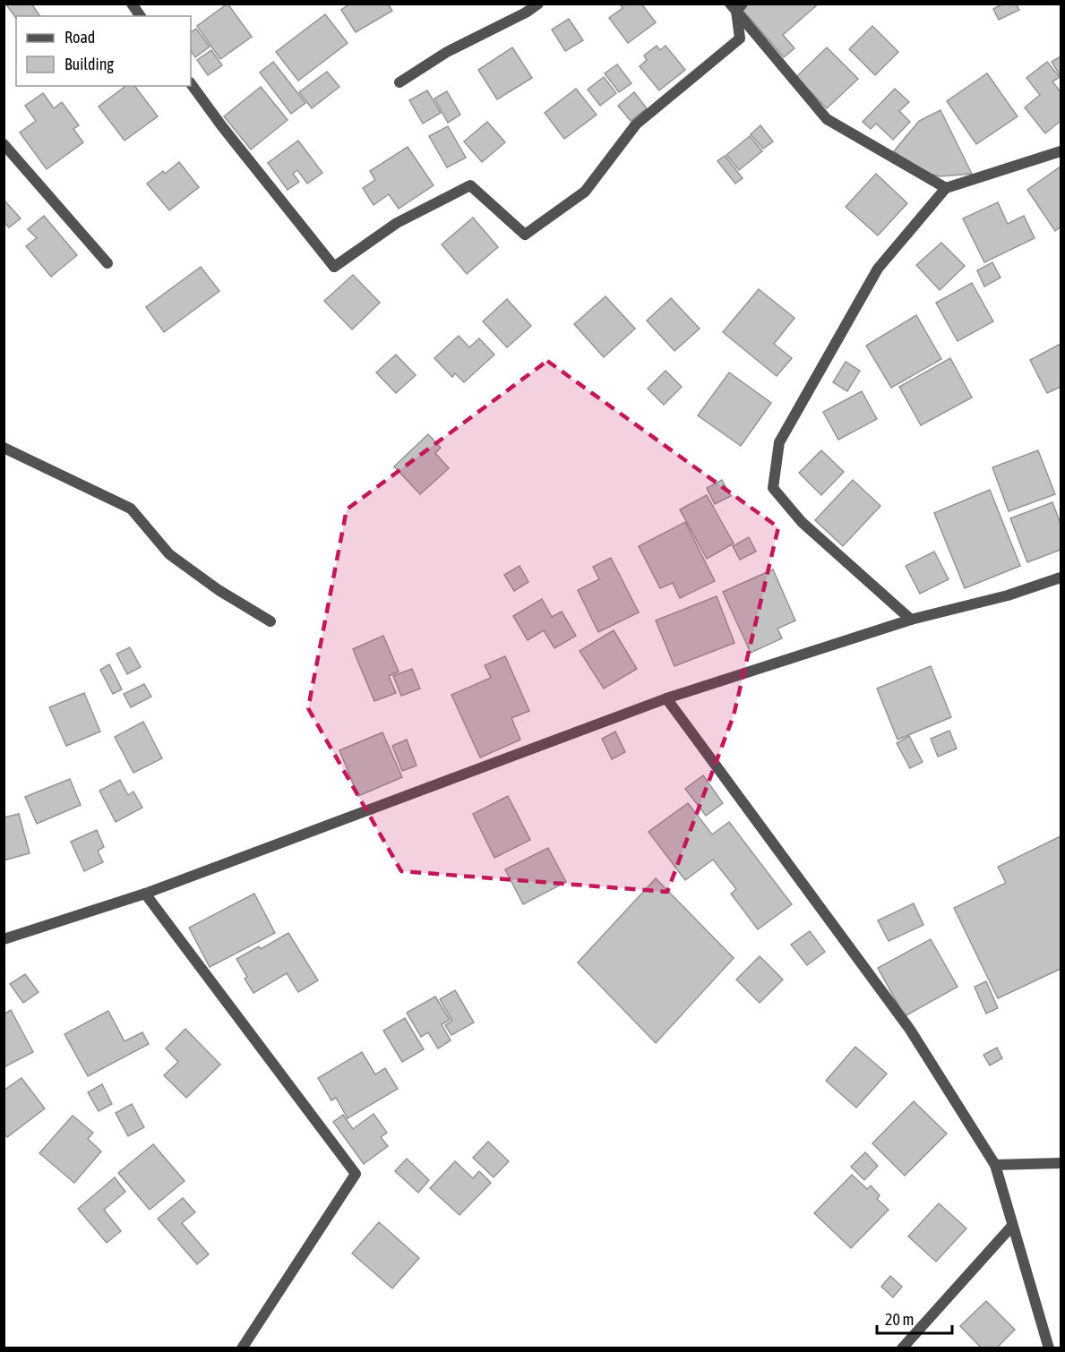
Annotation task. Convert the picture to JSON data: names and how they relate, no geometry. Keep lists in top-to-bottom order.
{
  "legend": ["Road", "Building"],
  "scale_bar": "20 m"
}
